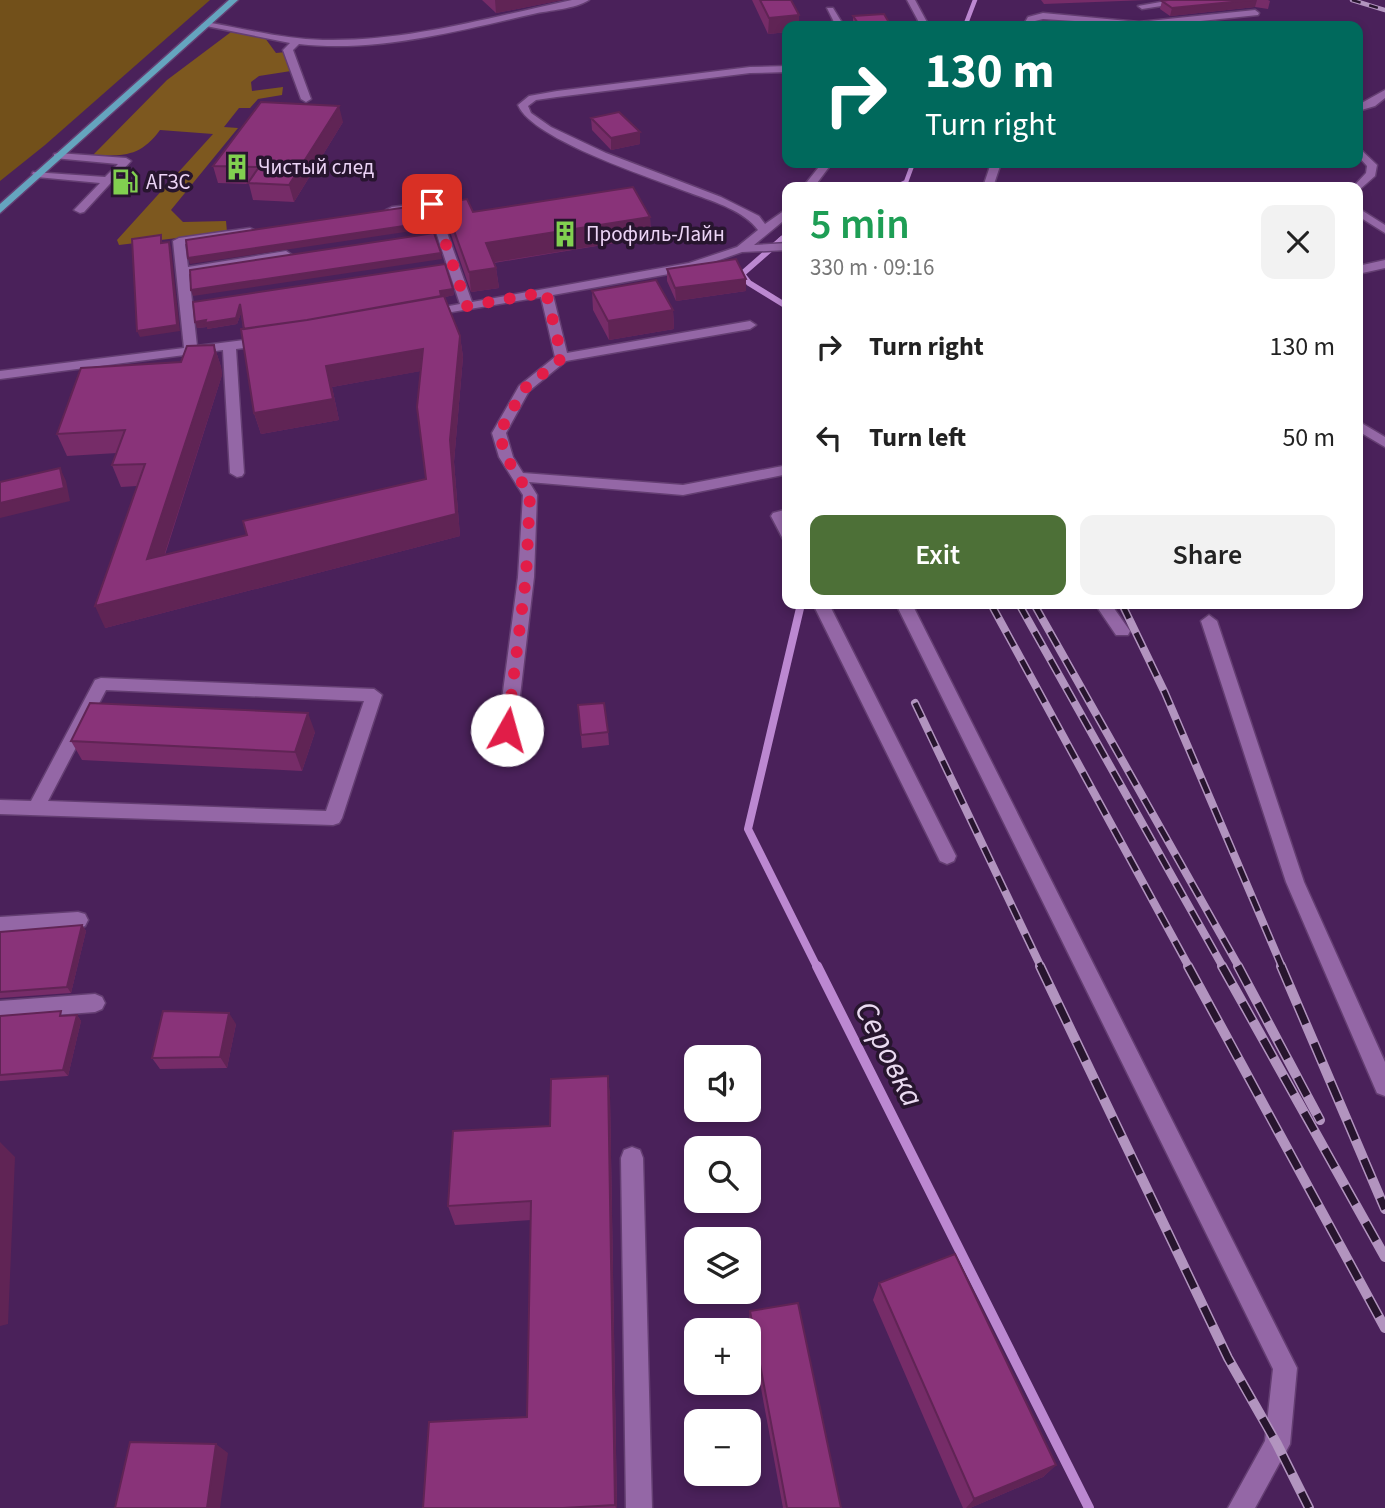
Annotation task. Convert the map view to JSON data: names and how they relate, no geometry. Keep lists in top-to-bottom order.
{
  "water": ["Серовка"],
  "places": {
    "building": ["Чистый след", "Профиль-Лайн"],
    "fuel station": ["АГЗС"]
  },
  "page": {
    "turn": ["130 m", "Turn right"],
    "heading": ["5 min", "330 m · 09:16"],
    "list": [
      {
        "name": "Turn right",
        "value": "130 m"
      },
      {
        "name": "Turn left",
        "value": "50 m"
      }
    ],
    "buttons": ["Exit", "Share"],
    "map_buttons": ["+", "−"]
  }
}
